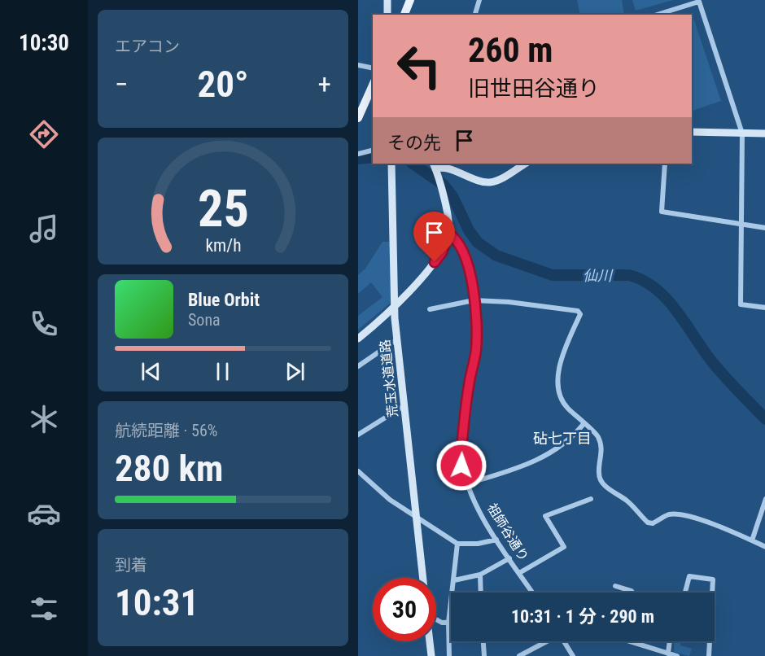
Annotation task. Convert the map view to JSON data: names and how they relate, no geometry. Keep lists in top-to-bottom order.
{
  "streets": {
    "main road": ["荒玉水道道路"],
    "street": ["祖師谷通り"]
  },
  "districts": ["砧七丁目"],
  "water": ["仙川"],
  "page": {
    "tabs": "10:30",
    "tile": [
      "エアコン",
      ["航続距離 · 56%", "280 km"],
      ["到着", "10:31"]
    ],
    "turn": ["260 m", "旧世田谷通り"],
    "heat": ["−", "20°", "+"],
    "then": "その先",
    "song": ["Blue Orbit", "Sona"],
    "limit": "30",
    "trip": "10:31 · 1 分 · 290 m",
    "gauge": ["25", "km/h"]
  }
}
